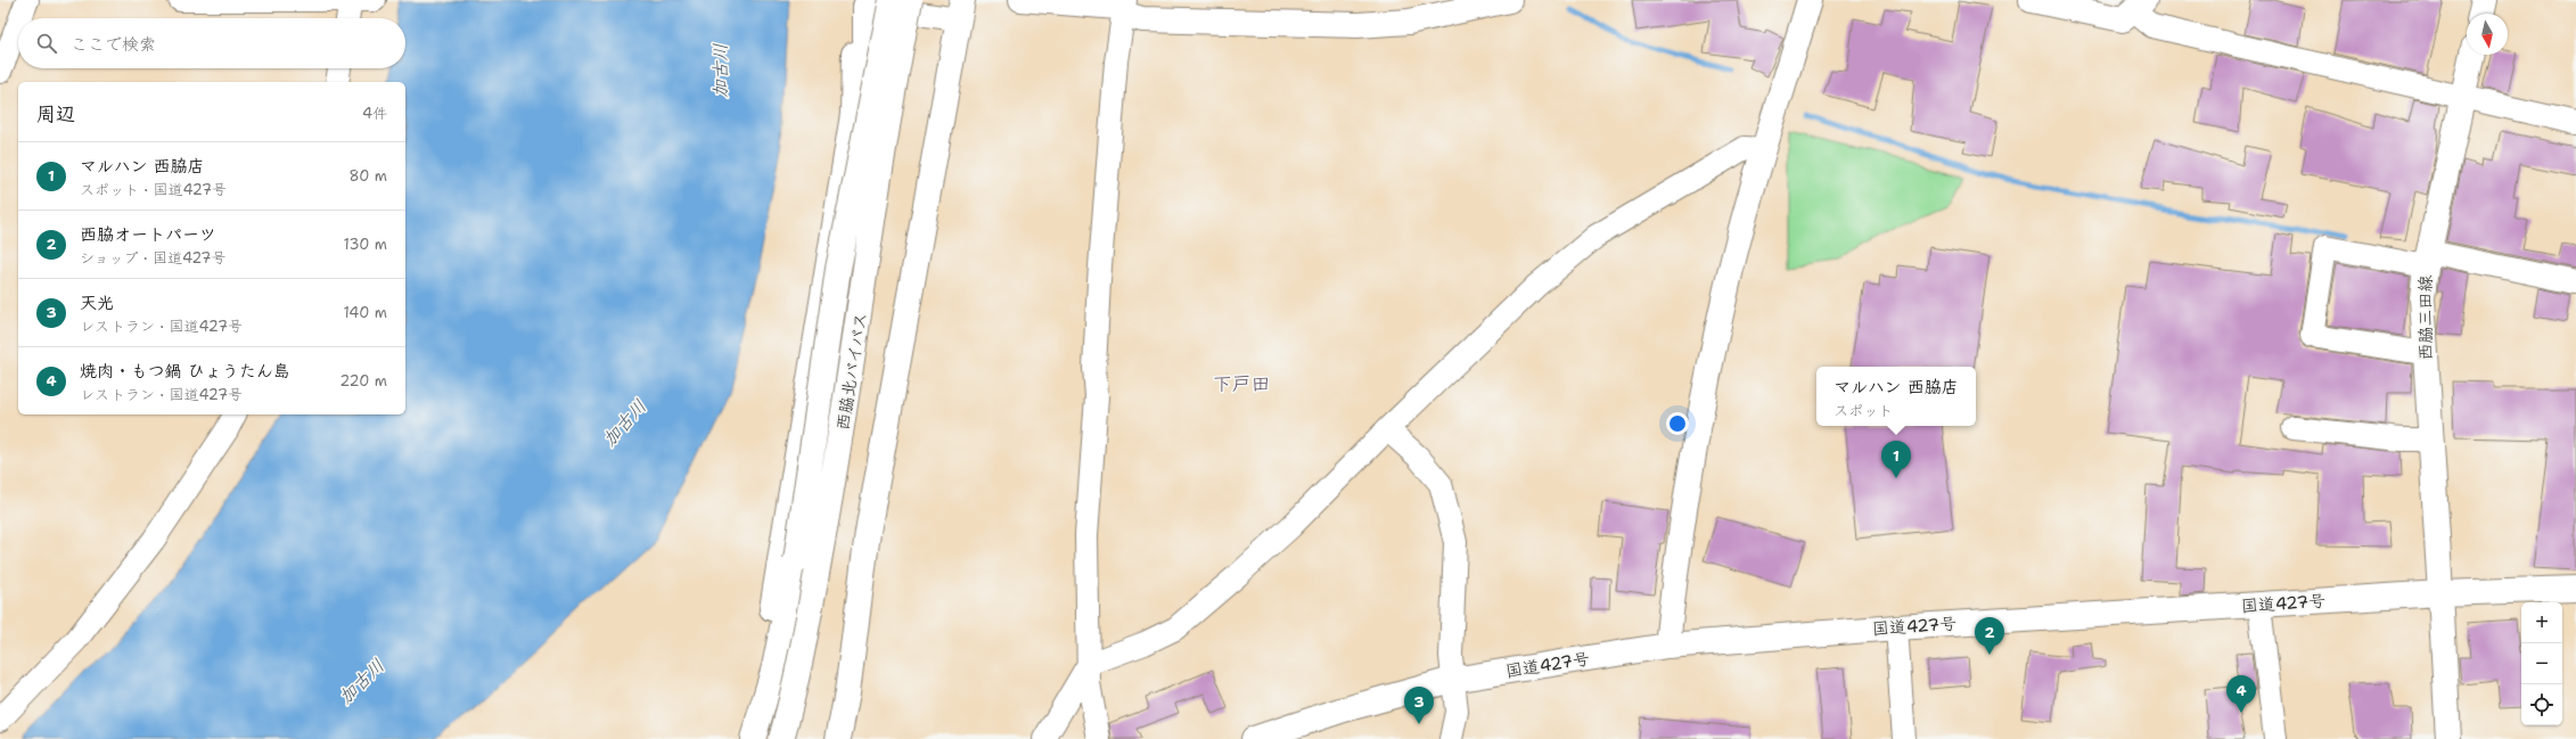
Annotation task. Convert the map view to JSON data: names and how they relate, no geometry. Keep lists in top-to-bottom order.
{
  "streets": {
    "main road": ["西脇三田線", "西脇北バイパス", "国道427号"]
  },
  "crossings": [
    ["西脇三田線", "国道427号"]
  ],
  "districts": ["下戸田"],
  "water": ["加古川"],
  "north": "bottom",
  "page": {
    "search": "ここで検索",
    "heading": ["周辺", "4件"],
    "list": [
      {
        "mark": "1",
        "name": "マルハン 西脇店",
        "note": "スポット · 国道427号",
        "value": "80 m"
      },
      {
        "mark": "2",
        "name": "西脇オートパーツ",
        "note": "ショップ · 国道427号",
        "value": "130 m"
      },
      {
        "mark": "3",
        "name": "天光",
        "note": "レストラン · 国道427号",
        "value": "140 m"
      },
      {
        "mark": "4",
        "name": "焼肉・もつ鍋 ひょうたん島",
        "note": "レストラン · 国道427号",
        "value": "220 m"
      }
    ],
    "popup": ["マルハン 西脇店", "スポット"],
    "pins": [
      "1",
      "2",
      "4",
      "3"
    ],
    "map_buttons": ["+", "−"]
  }
}
